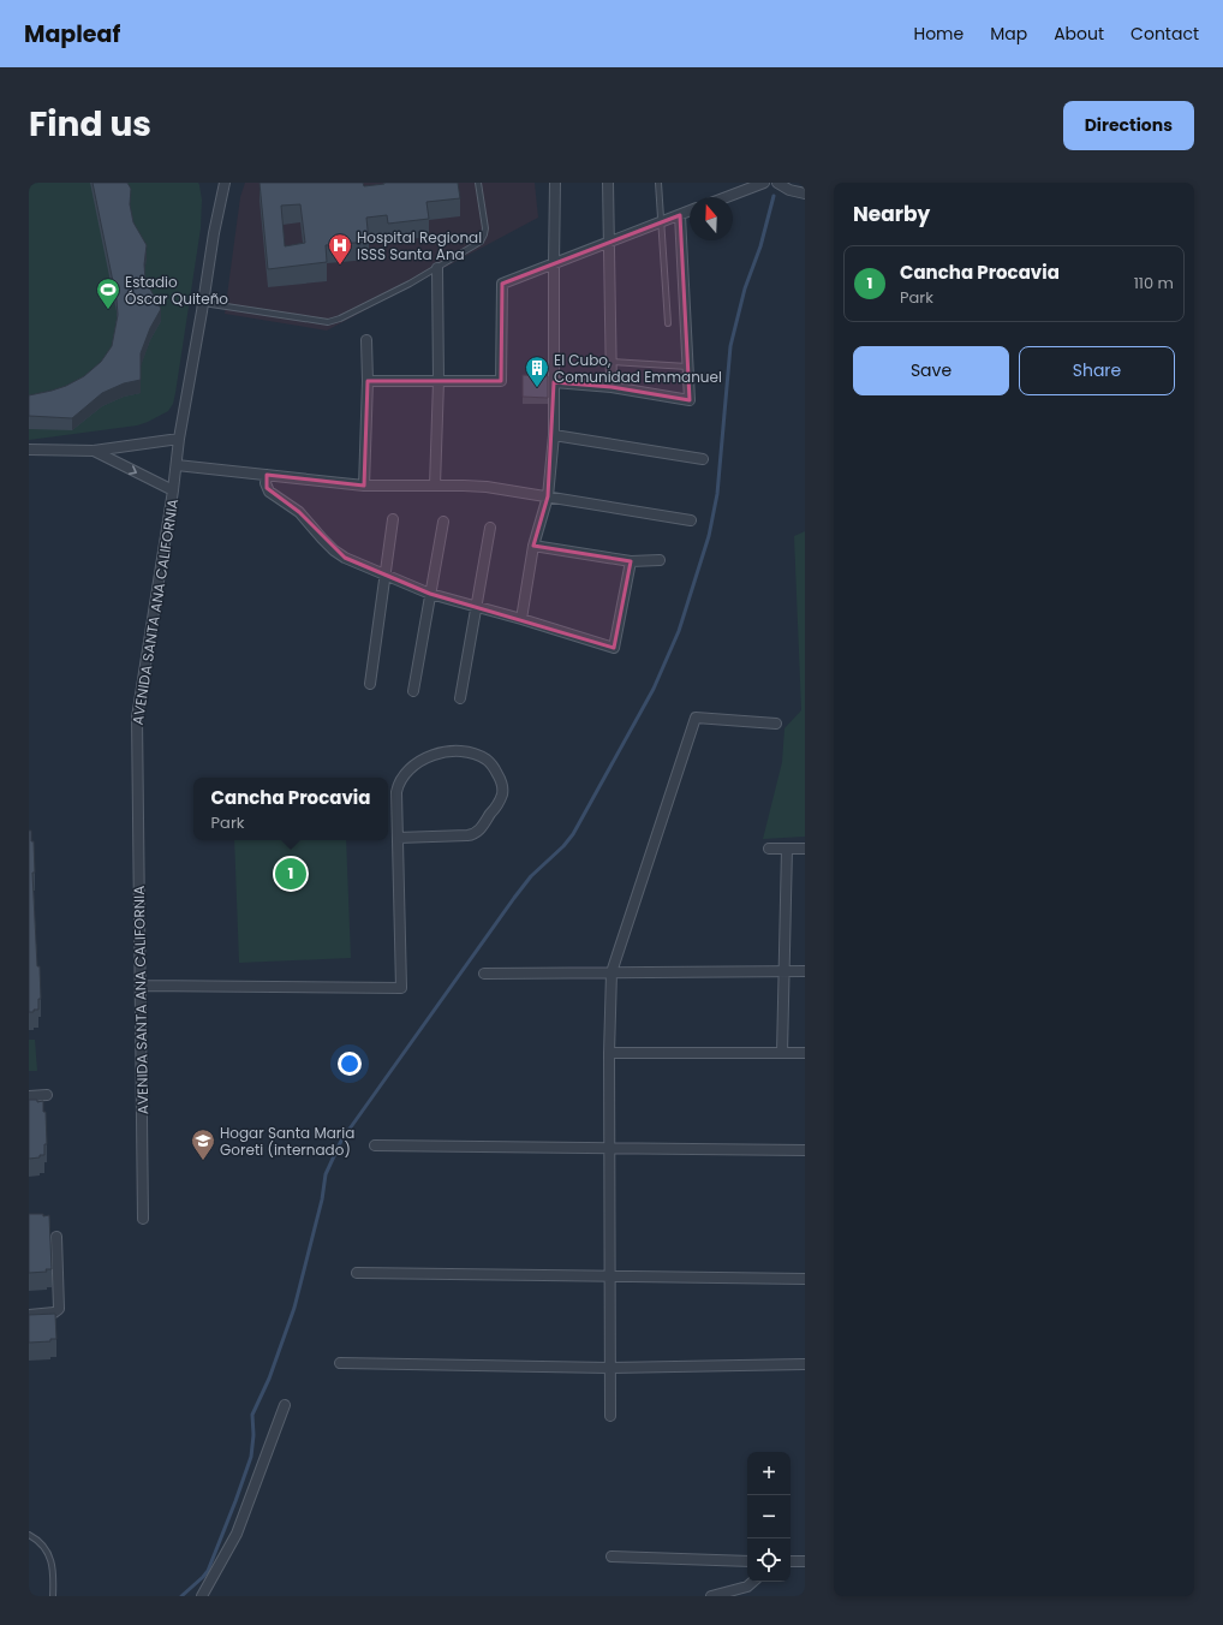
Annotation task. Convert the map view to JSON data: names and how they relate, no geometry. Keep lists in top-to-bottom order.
{
  "streets": {
    "street": ["AVENIDA SANTA ANA CALIFORNIA"]
  },
  "places": {
    "hospital": ["Hospital Regional ISSS Santa Ana"],
    "sports": ["Estadio Óscar Quiteño"],
    "building": ["El Cubo, Comunidad Emmanuel"],
    "school or university": ["Hogar Santa Maria Goreti (internado)"]
  },
  "north": "top",
  "page": {
    "header": "Mapleaf",
    "nav": [
      "Home",
      "Map",
      "About",
      "Contact"
    ],
    "title": "Find us",
    "buttons": [
      "Directions",
      ["Save", "Share"]
    ],
    "heading": "Nearby",
    "list": [
      {
        "mark": "1",
        "name": "Cancha Procavia",
        "note": "Park",
        "value": "110 m"
      }
    ],
    "popup": ["Cancha Procavia", "Park"],
    "pins": "1",
    "map_buttons": ["+", "−"]
  }
}
